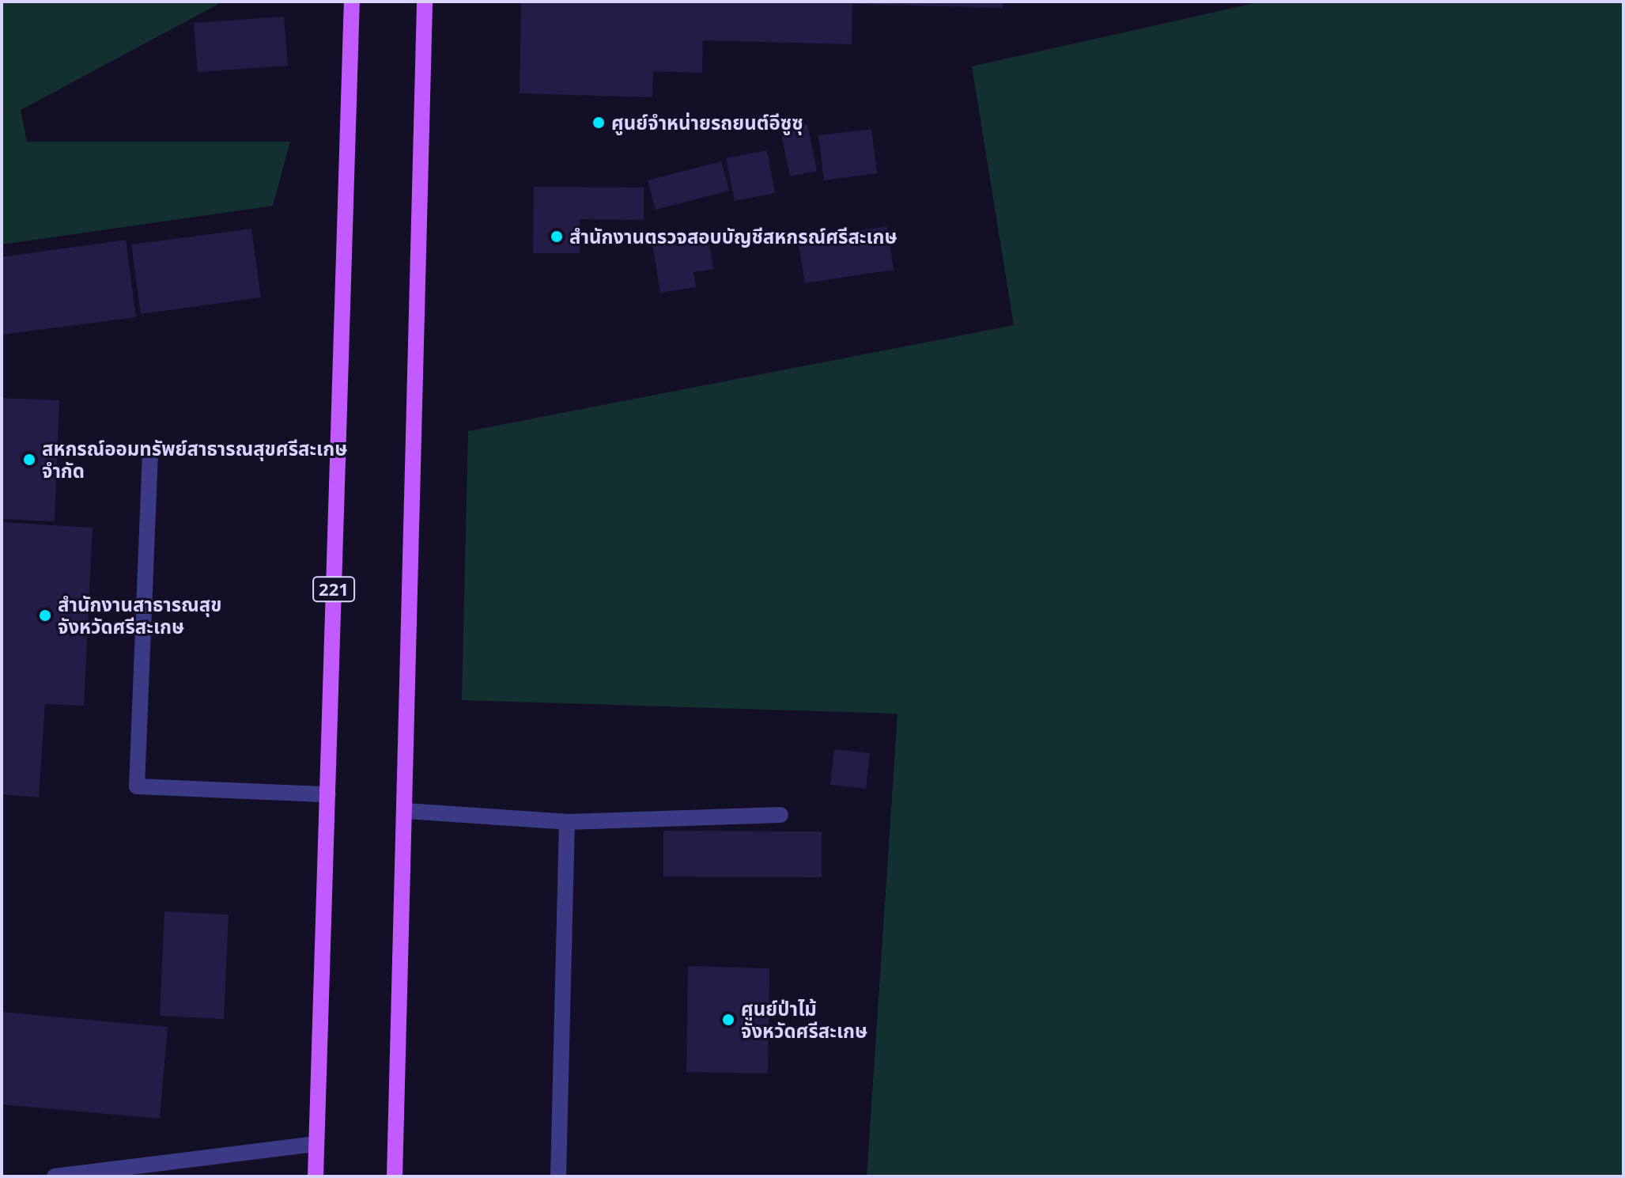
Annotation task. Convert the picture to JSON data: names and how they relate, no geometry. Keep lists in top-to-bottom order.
{
  "streets": {
    "main road": ["221"]
  },
  "places": [
    "ศูนย์จำหน่ายรถยนต์อีซูซุ",
    "สำนักงานตรวจสอบบัญชีสหกรณ์ศรีสะเกษ",
    "สหกรณ์ออมทรัพย์สาธารณสุขศรีสะเกษ จำกัด",
    "สำนักงานสาธารณสุข จังหวัดศรีสะเกษ",
    "ศูนย์ป่าไม้ จังหวัดศรีสะเกษ"
  ]
}
